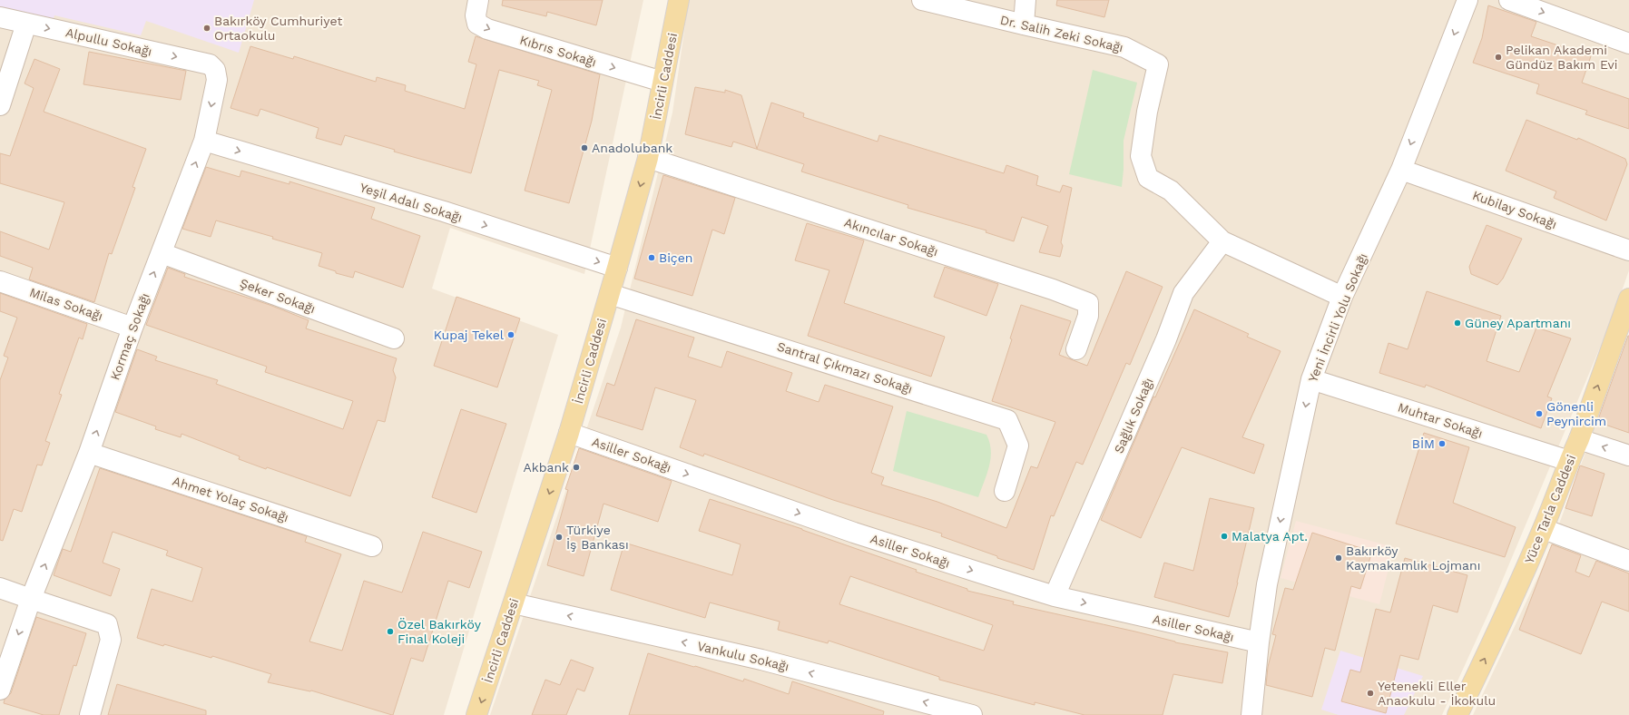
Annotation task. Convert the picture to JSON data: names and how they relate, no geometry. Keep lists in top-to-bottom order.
{
  "streets": {
    "main road": ["İncirli Caddesi", "Yüce Tarla Caddesi"],
    "street": [
      "Dr. Salih Zeki Sokağı",
      "Alpullu Sokağı",
      "Kıbrıs Sokağı",
      "Yeşil Adalı Sokağı",
      "Kubilay Sokağı",
      "Akıncılar Sokağı",
      "Şeker Sokağı",
      "Milas Sokağı",
      "Yeni İncirli Yolu Sokağı",
      "Kormaç Sokağı",
      "Santral Çıkmazı Sokağı",
      "Sağlık Sokağı",
      "Muhtar Sokağı",
      "Asiller Sokağı",
      "Ahmet Yolaç Sokağı",
      "Vankulu Sokağı"
    ]
  },
  "crossings": [
    ["Dr. Salih Zeki Sokağı", "Yeni İncirli Yolu Sokağı"],
    ["Dr. Salih Zeki Sokağı", "Sağlık Sokağı"],
    ["Alpullu Sokağı", "Kormaç Sokağı"],
    ["Kıbrıs Sokağı", "İncirli Caddesi"],
    ["İncirli Caddesi", "Yeşil Adalı Sokağı"],
    ["İncirli Caddesi", "Akıncılar Sokağı"],
    ["İncirli Caddesi", "Santral Çıkmazı Sokağı"],
    ["İncirli Caddesi", "Asiller Sokağı"],
    ["İncirli Caddesi", "Vankulu Sokağı"],
    ["Yeşil Adalı Sokağı", "Kormaç Sokağı"],
    ["Kubilay Sokağı", "Yeni İncirli Yolu Sokağı"],
    ["Şeker Sokağı", "Kormaç Sokağı"],
    ["Milas Sokağı", "Kormaç Sokağı"],
    ["Yeni İncirli Yolu Sokağı", "Muhtar Sokağı"],
    ["Yeni İncirli Yolu Sokağı", "Asiller Sokağı"],
    ["Kormaç Sokağı", "Ahmet Yolaç Sokağı"],
    ["Sağlık Sokağı", "Asiller Sokağı"],
    ["Muhtar Sokağı", "Yüce Tarla Caddesi"]
  ],
  "one_way": [
    "Alpullu Sokağı",
    "Kıbrıs Sokağı",
    "İncirli Caddesi",
    "Yeşil Adalı Sokağı",
    "Yeni İncirli Yolu Sokağı",
    "Asiller Sokağı",
    "Yüce Tarla Caddesi",
    "Vankulu Sokağı"
  ],
  "places": [
    "Bakırköy Cumhuriyet Ortaokulu",
    "Pelikan Akademi Gündüz Bakım Evi",
    "Anadolubank",
    "Biçen",
    "Güney Apartmanı",
    "Kupaj Tekel",
    "Gönenli Peynircim",
    "BİM",
    "Akbank",
    "Malatya Apt.",
    "Türkiye İş Bankası",
    "Bakırköy Kaymakamlık Lojmanı",
    "Özel Bakırköy Final Koleji",
    "Yetenekli Eller Anaokulu - İkokulu"
  ]
}
